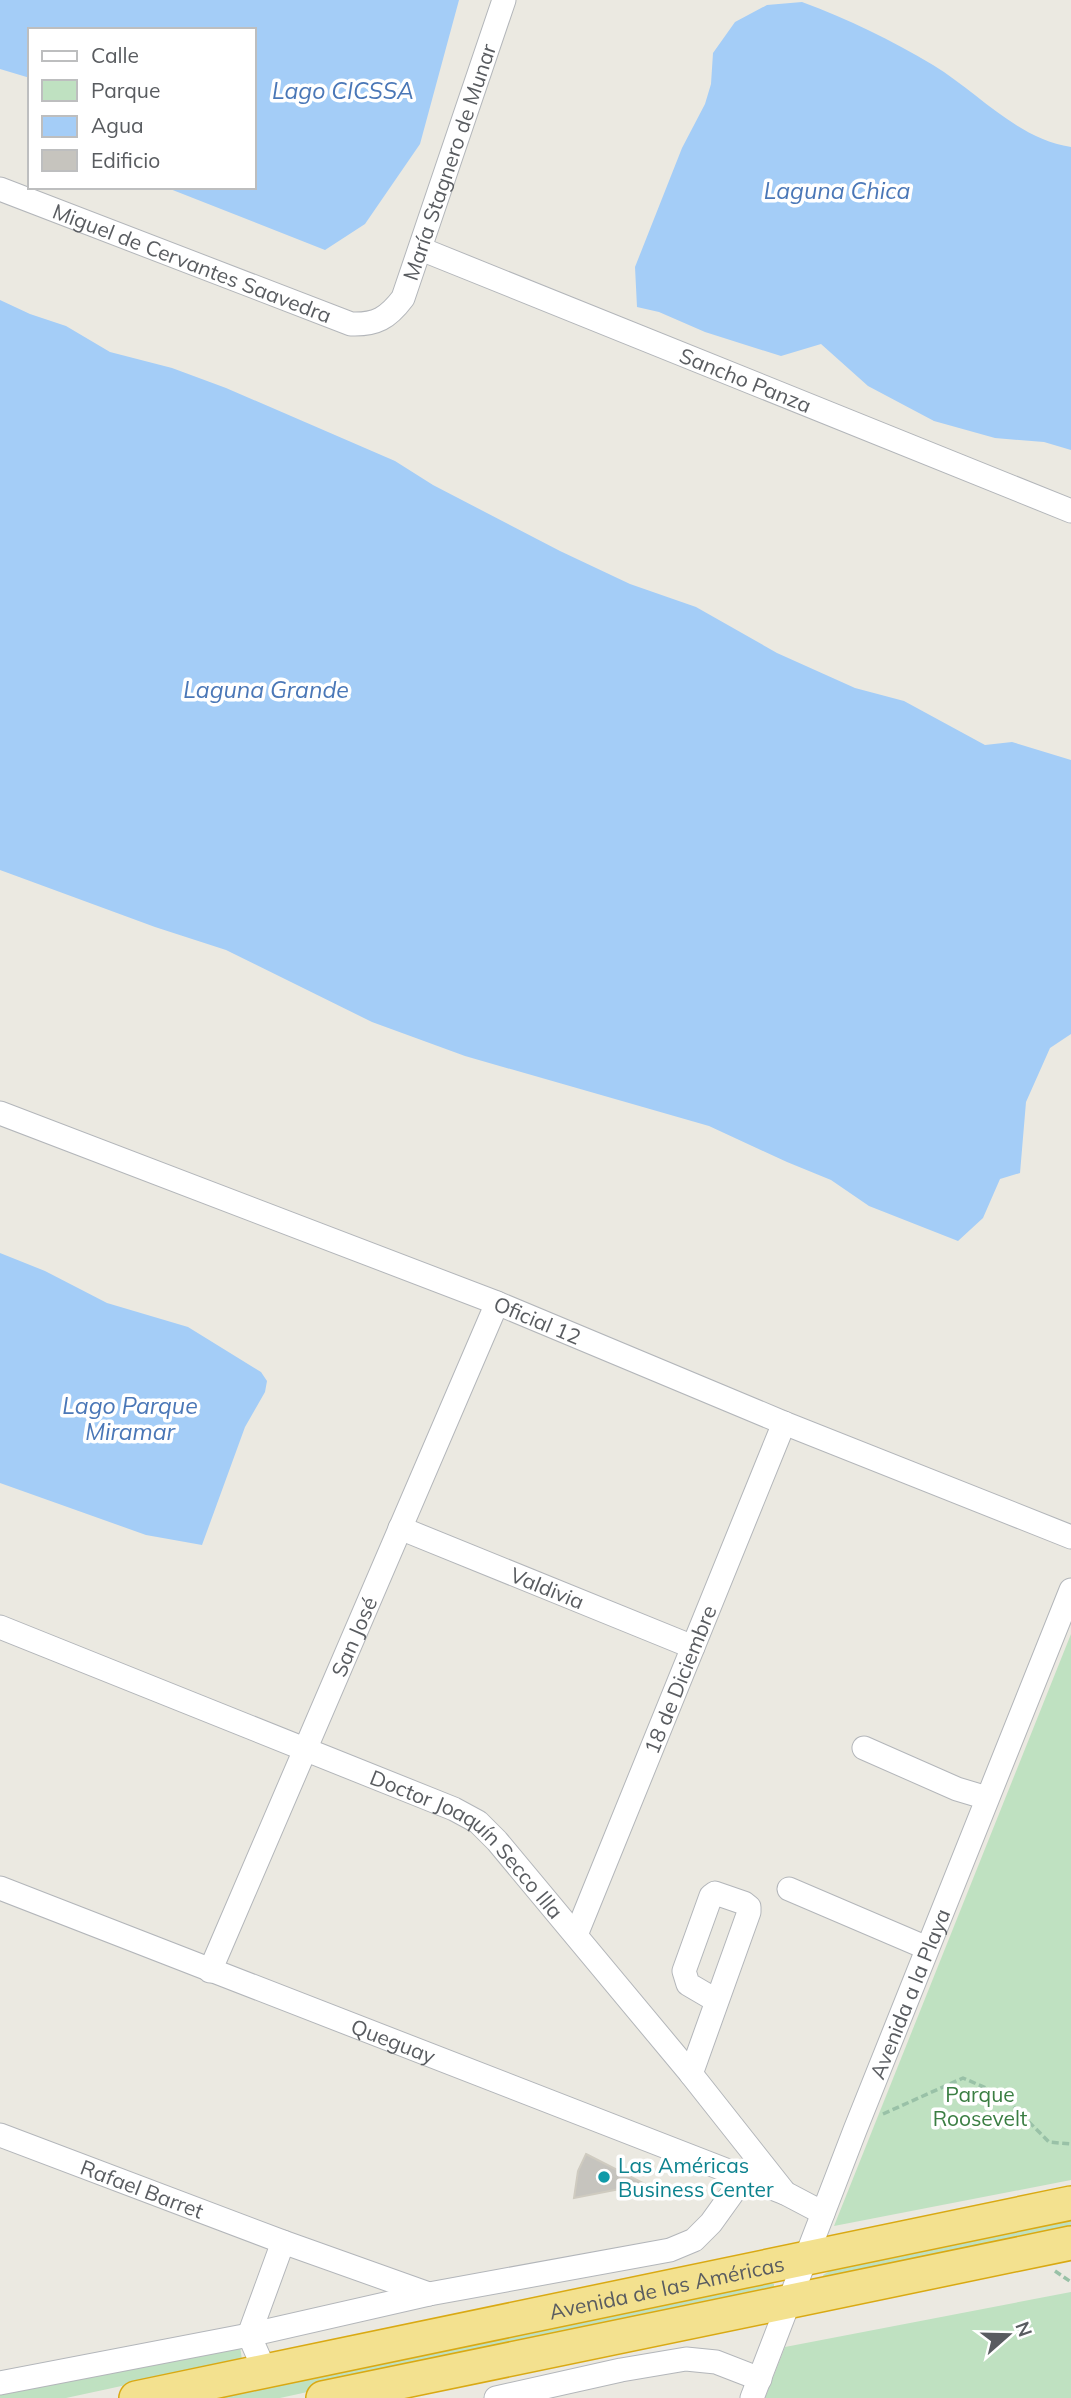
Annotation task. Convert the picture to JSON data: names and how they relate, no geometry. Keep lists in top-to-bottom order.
{
  "streets": {
    "highway": ["Avenida de las Américas"],
    "street": [
      "María Stagnero de Munar",
      "Miguel de Cervantes Saavedra",
      "Sancho Panza",
      "Oficial 12",
      "Valdivia",
      "San José",
      "18 de Diciembre",
      "Doctor Joaquín Secco Illa",
      "Avenida a la Playa",
      "Queguay",
      "Rafael Barret"
    ]
  },
  "crossings": [
    ["María Stagnero de Munar", "Miguel de Cervantes Saavedra"],
    ["María Stagnero de Munar", "Sancho Panza"],
    ["Oficial 12", "San José"],
    ["Oficial 12", "18 de Diciembre"],
    ["Valdivia", "San José"],
    ["Valdivia", "18 de Diciembre"],
    ["San José", "Doctor Joaquín Secco Illa"],
    ["San José", "Queguay"],
    ["18 de Diciembre", "Doctor Joaquín Secco Illa"],
    ["Doctor Joaquín Secco Illa", "Avenida a la Playa"],
    ["Doctor Joaquín Secco Illa", "Queguay"],
    ["Avenida a la Playa", "Avenida de las Américas"],
    ["Queguay", "Avenida de las Américas"],
    ["Rafael Barret", "Avenida de las Américas"]
  ],
  "water": [
    "Lago CICSSA",
    "Laguna Chica",
    "Laguna Grande",
    "Lago Parque Miramar"
  ],
  "parks": ["Parque Roosevelt"],
  "places": ["Las Américas Business Center"],
  "legend": [
    "Calle",
    "Parque",
    "Agua",
    "Edificio"
  ],
  "north": "right"
}
